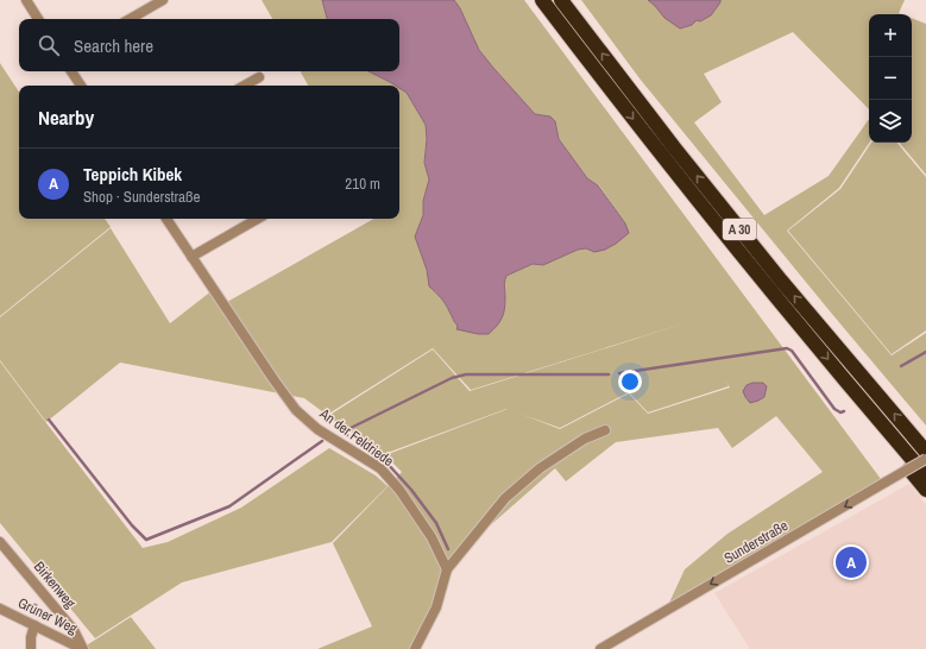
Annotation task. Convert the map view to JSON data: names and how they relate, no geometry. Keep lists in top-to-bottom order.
{
  "streets": {
    "highway": ["A 30"],
    "street": [
      "An der Feldriede",
      "Sunderstraße",
      "Birkenweg",
      "Grüner Weg"
    ]
  },
  "crossings": [
    ["Birkenweg", "Grüner Weg"]
  ],
  "one_way": ["Sunderstraße"],
  "page": {
    "map_buttons": ["+", "−"],
    "search": "Search here",
    "heading": "Nearby",
    "list": [
      {
        "mark": "A",
        "name": "Teppich Kibek",
        "note": "Shop · Sunderstraße",
        "value": "210 m"
      }
    ],
    "pins": "A"
  }
}
